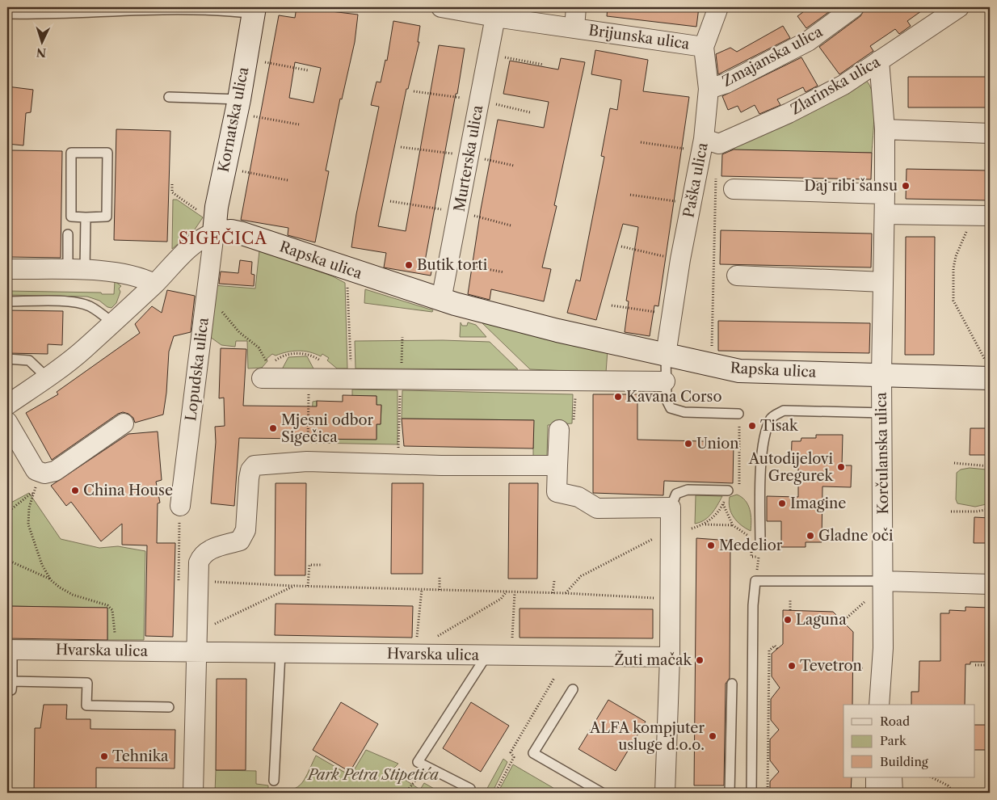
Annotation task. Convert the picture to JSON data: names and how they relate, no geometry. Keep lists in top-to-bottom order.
{
  "streets": {
    "street": [
      "Brijunska ulica",
      "Zmajanska ulica",
      "Zlarinska ulica",
      "Kornatska ulica",
      "Murterska ulica",
      "Paška ulica",
      "Rapska ulica",
      "Lopudska ulica",
      "Korčulanska ulica",
      "Hvarska ulica"
    ]
  },
  "crossings": [
    ["Brijunska ulica", "Murterska ulica"],
    ["Brijunska ulica", "Paška ulica"],
    ["Zmajanska ulica", "Paška ulica"],
    ["Zlarinska ulica", "Paška ulica"],
    ["Kornatska ulica", "Rapska ulica"],
    ["Kornatska ulica", "Lopudska ulica"],
    ["Murterska ulica", "Rapska ulica"],
    ["Paška ulica", "Rapska ulica"],
    ["Rapska ulica", "Lopudska ulica"],
    ["Rapska ulica", "Korčulanska ulica"]
  ],
  "districts": ["SIGEČICA"],
  "parks": ["Park Petra Stipetića"],
  "places": [
    "Daj ribi šansu",
    "Butik torti",
    "Kavana Corso",
    "Tisak",
    "Mjesni odbor Sigečica",
    "Union",
    "Autodijelovi Gregurek",
    "China House",
    "Imagine",
    "Gladne oči",
    "Medelior",
    "Laguna",
    "Žuti mačak",
    "Tevetron",
    "ALFA kompjuter usluge d.o.o.",
    "Tehnika"
  ],
  "legend": ["Road", "Park", "Building"],
  "north": "bottom"
}
